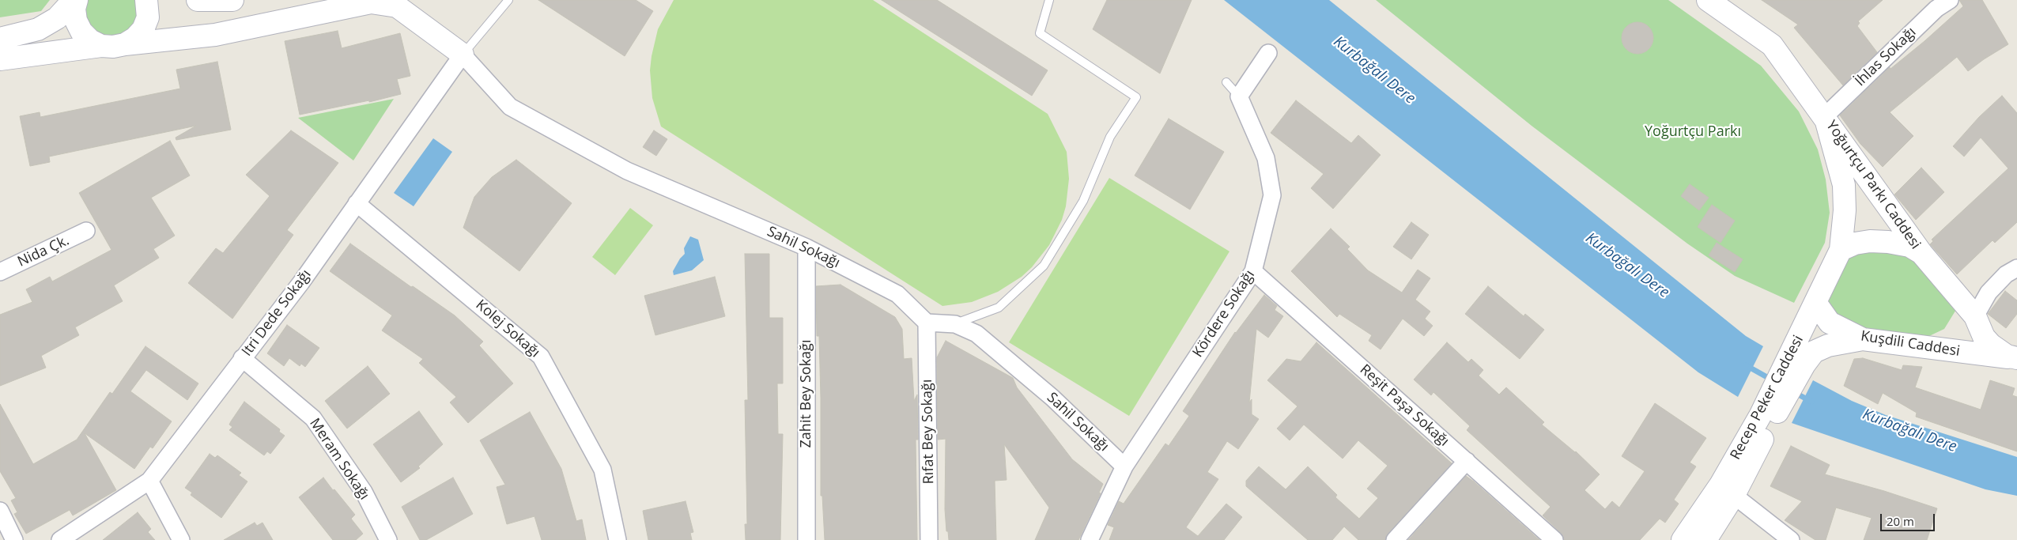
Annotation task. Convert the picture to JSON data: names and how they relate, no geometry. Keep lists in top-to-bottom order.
{
  "streets": {
    "street": [
      "İhlas Sokağı",
      "Yoğurtçu Parkı Caddesi",
      "Sahil Sokağı",
      "Nida Çk.",
      "Itri Dede Sokağı",
      "Kördere Sokağı",
      "Kolej Sokağı",
      "Kuşdili Caddesi",
      "Zahit Bey Sokağı",
      "Recep Peker Caddesi",
      "Reşit Paşa Sokağı",
      "Rıfat Bey Sokağı",
      "Meram Sokağı"
    ]
  },
  "crossings": [
    ["İhlas Sokağı", "Yoğurtçu Parkı Caddesi"],
    ["Yoğurtçu Parkı Caddesi", "Kuşdili Caddesi"],
    ["Yoğurtçu Parkı Caddesi", "Recep Peker Caddesi"],
    ["Sahil Sokağı", "Itri Dede Sokağı"],
    ["Sahil Sokağı", "Kördere Sokağı"],
    ["Sahil Sokağı", "Zahit Bey Sokağı"],
    ["Sahil Sokağı", "Rıfat Bey Sokağı"],
    ["Itri Dede Sokağı", "Kolej Sokağı"],
    ["Itri Dede Sokağı", "Meram Sokağı"],
    ["Kördere Sokağı", "Reşit Paşa Sokağı"],
    ["Kuşdili Caddesi", "Recep Peker Caddesi"]
  ],
  "water": ["Kurbağalı Dere"],
  "parks": ["Yoğurtçu Parkı"],
  "scale_bar": "20 m"
}
